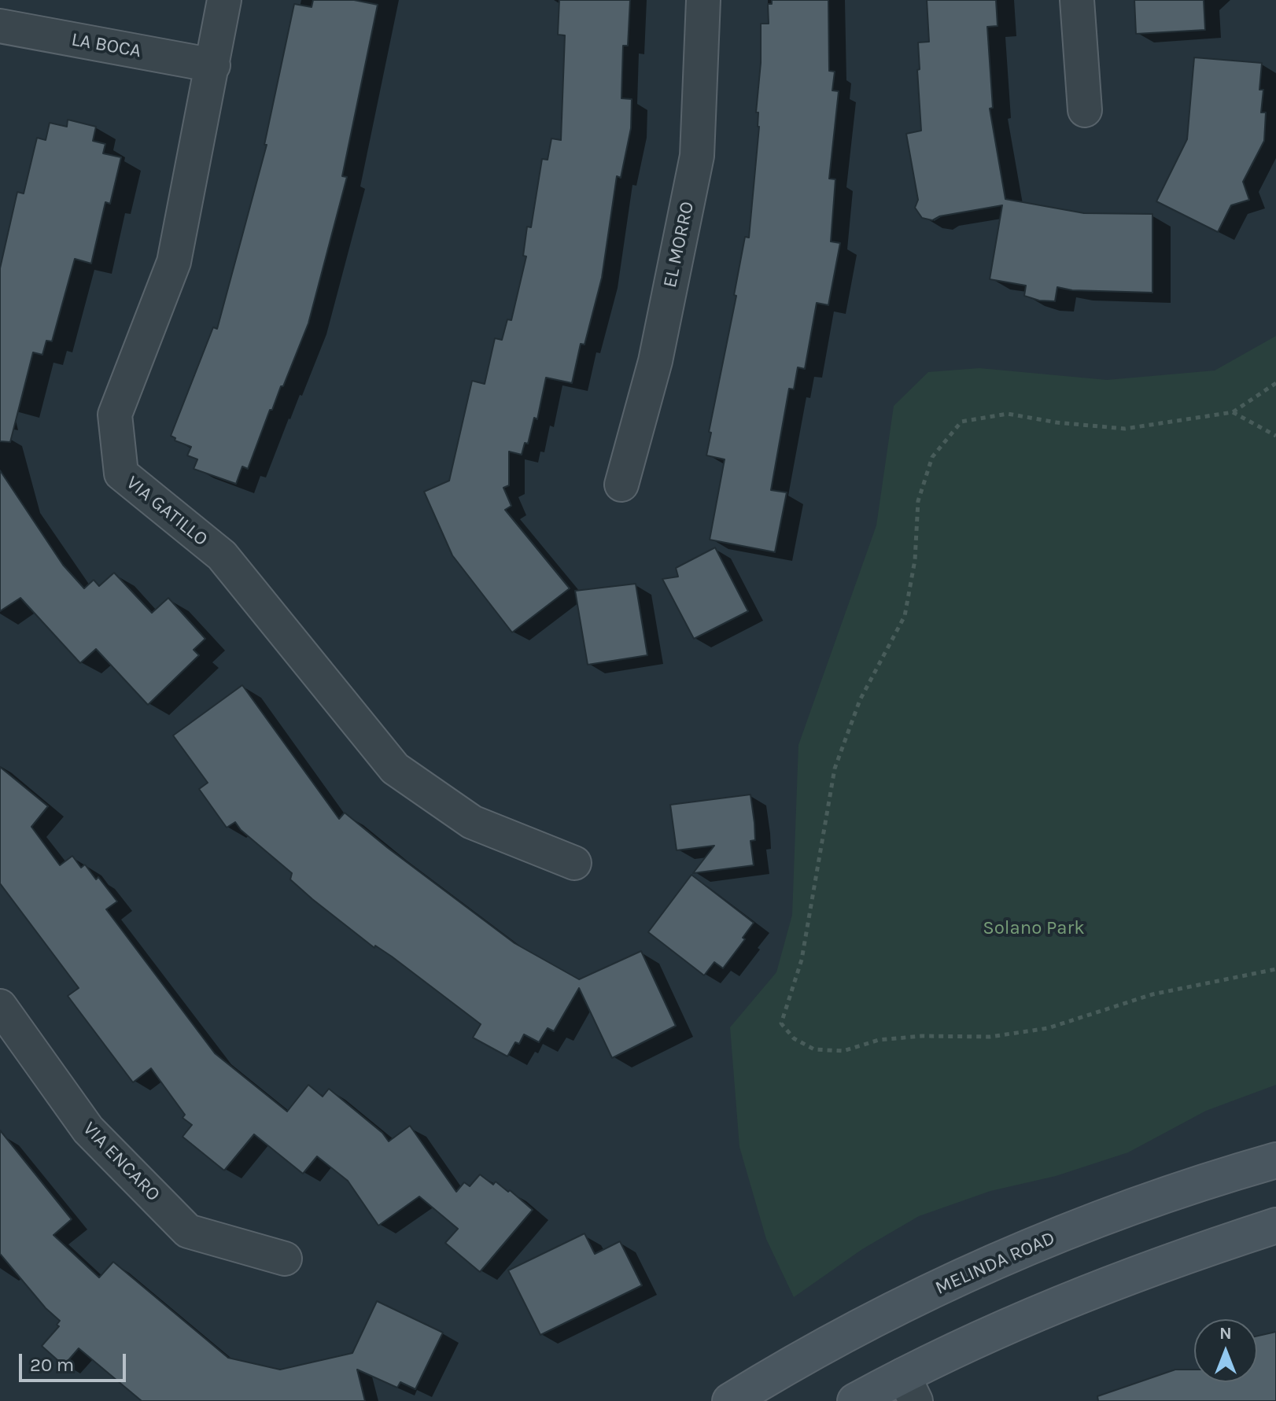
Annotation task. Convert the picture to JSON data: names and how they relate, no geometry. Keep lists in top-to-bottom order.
{
  "streets": {
    "main road": ["MELINDA ROAD"],
    "street": [
      "LA BOCA",
      "EL MORRO",
      "VIA GATILLO",
      "VIA ENCARO"
    ]
  },
  "crossings": [
    ["LA BOCA", "VIA GATILLO"]
  ],
  "parks": ["Solano Park"],
  "scale_bar": "20 m",
  "north": "top"
}
